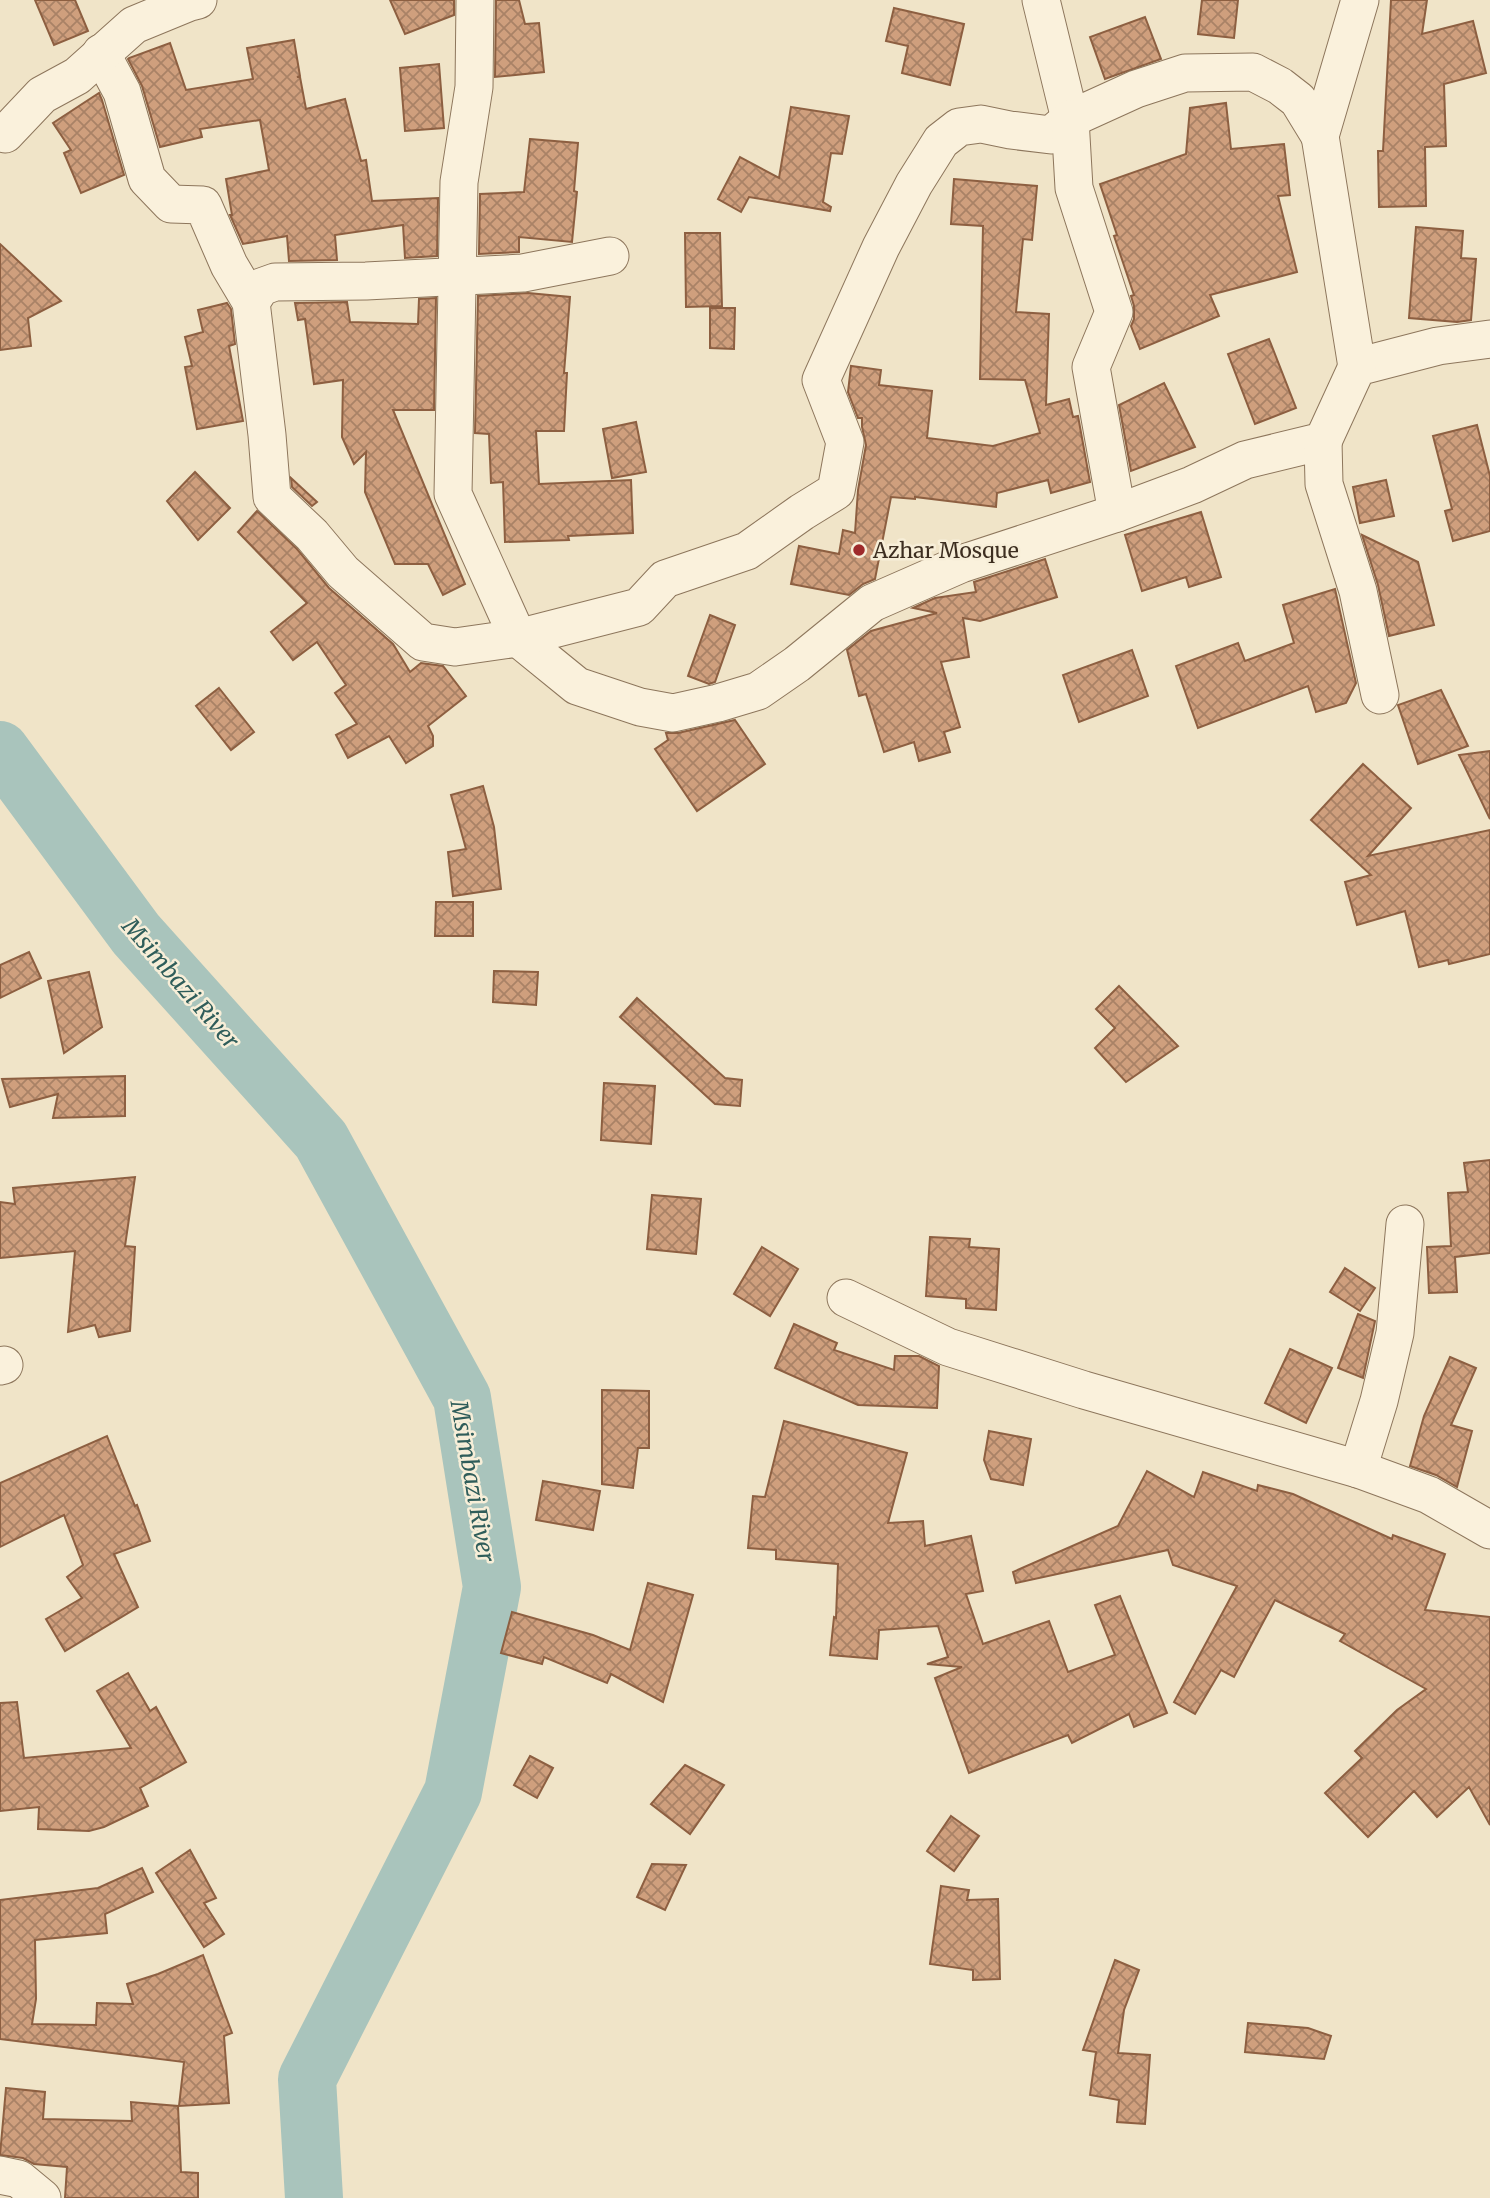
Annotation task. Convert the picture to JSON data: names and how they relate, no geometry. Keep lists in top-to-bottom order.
{
  "water": ["Msimbazi River"],
  "places": ["Azhar Mosque"]
}
